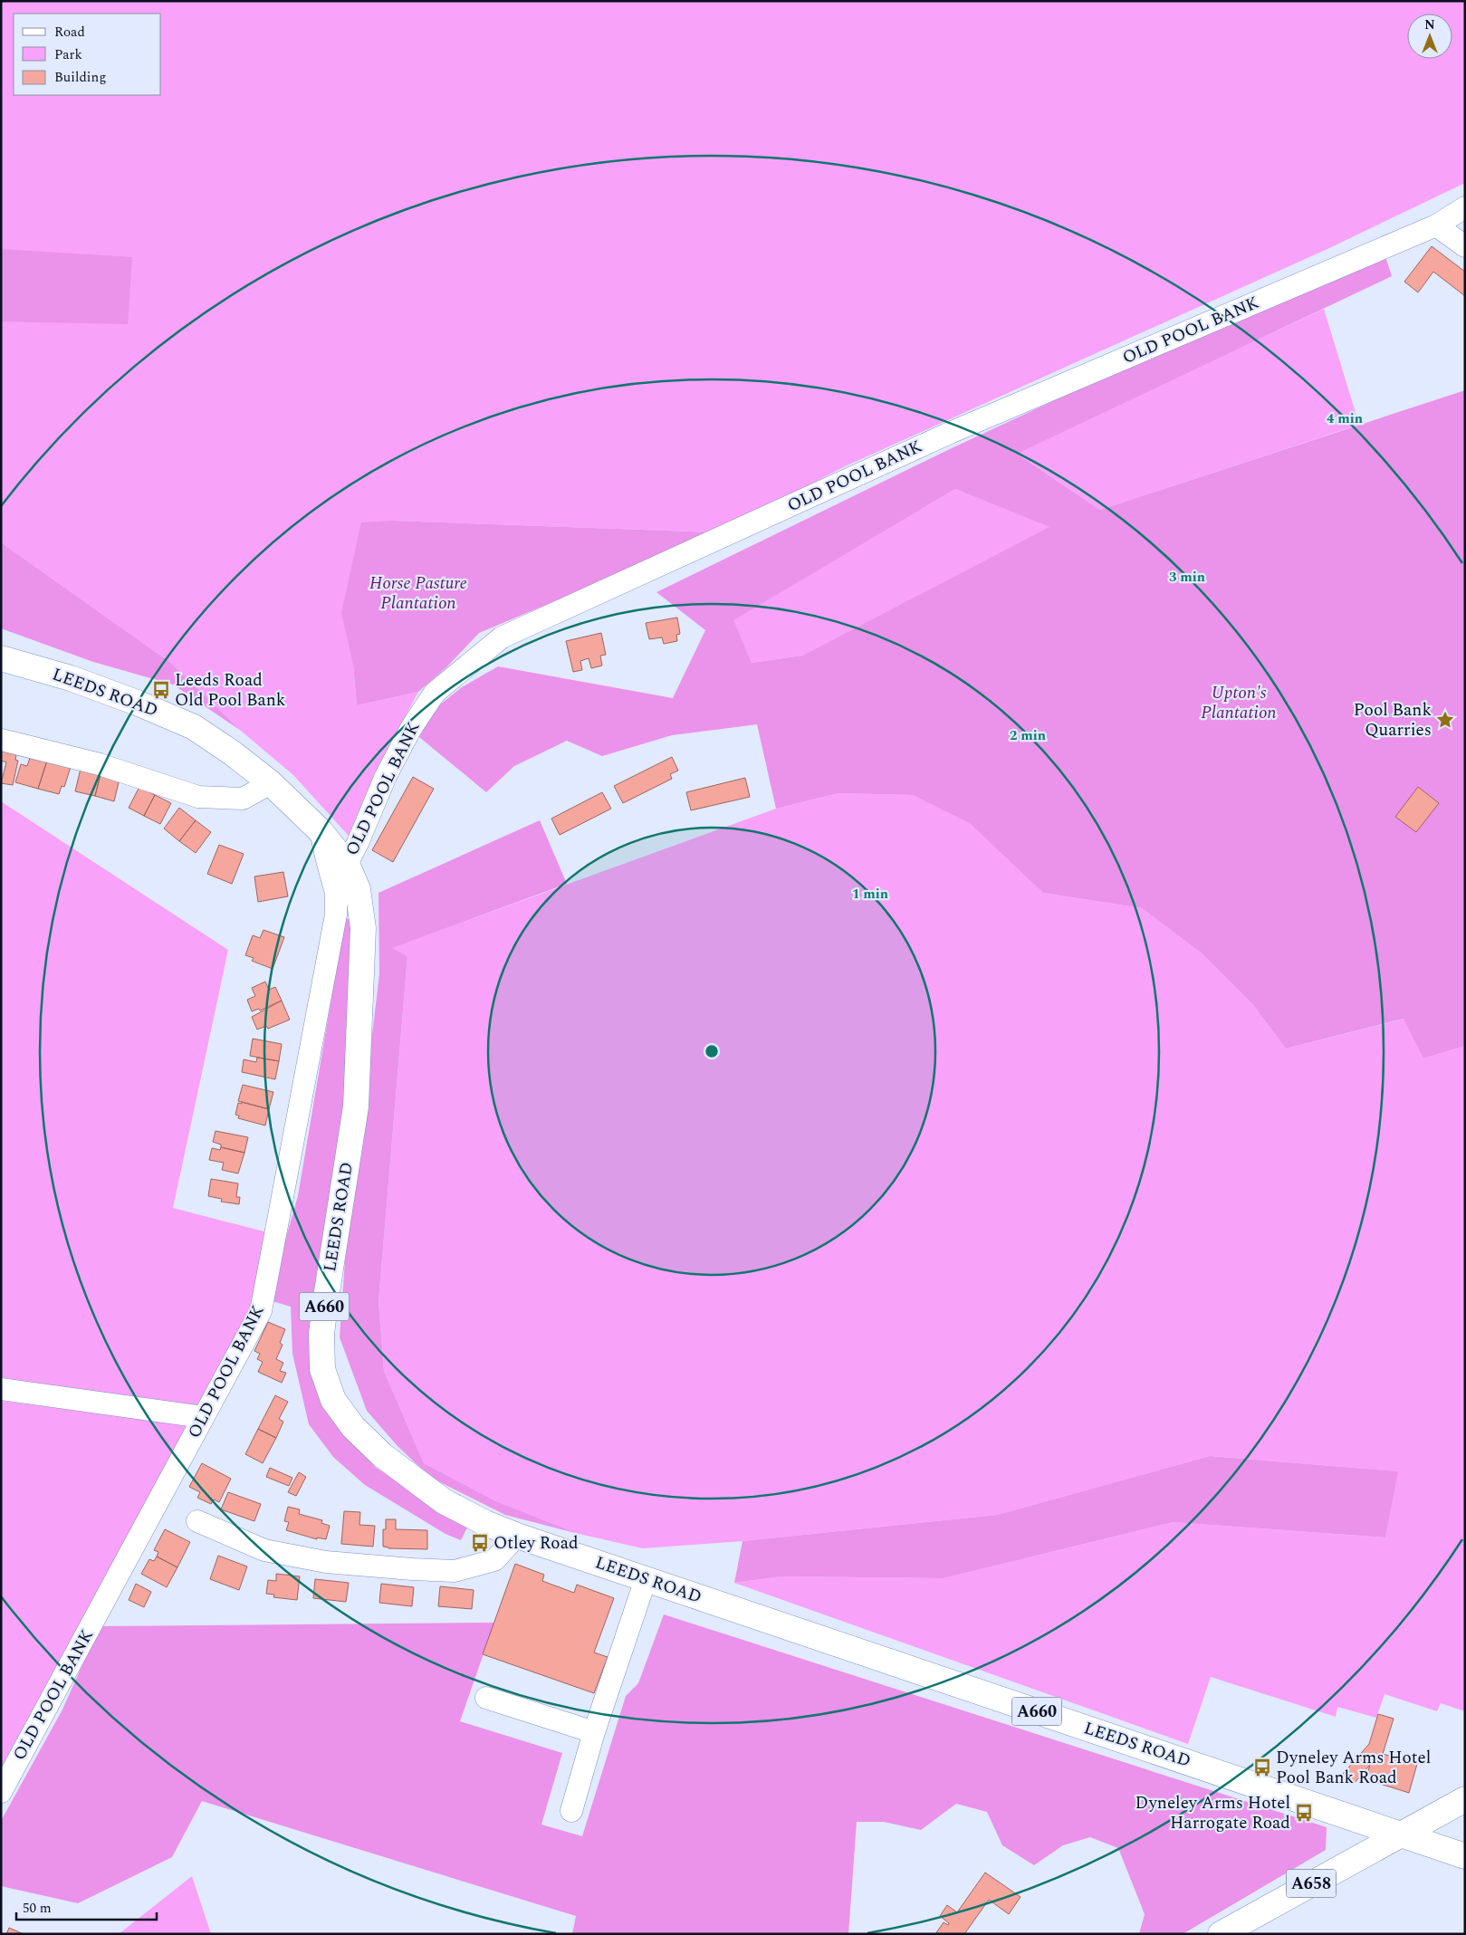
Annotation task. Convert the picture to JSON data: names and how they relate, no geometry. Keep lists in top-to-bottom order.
{
  "streets": {
    "highway": ["LEEDS ROAD", "A660", "A658"],
    "street": ["OLD POOL BANK"]
  },
  "crossings": [
    ["OLD POOL BANK", "LEEDS ROAD"],
    ["LEEDS ROAD", "A658"]
  ],
  "parks": ["Horse Pasture Plantation", "Upton's Plantation"],
  "places": {
    "bus stop": [
      "Leeds Road Old Pool Bank",
      "Otley Road",
      "Dyneley Arms Hotel Pool Bank Road",
      "Dyneley Arms Hotel Harrogate Road"
    ],
    "place": ["Pool Bank Quarries"]
  },
  "legend": ["Road", "Park", "Building"],
  "scale_bar": "50 m",
  "north": "top",
  "rings": [
    "4 min",
    "3 min",
    "2 min",
    "1 min"
  ]
}
